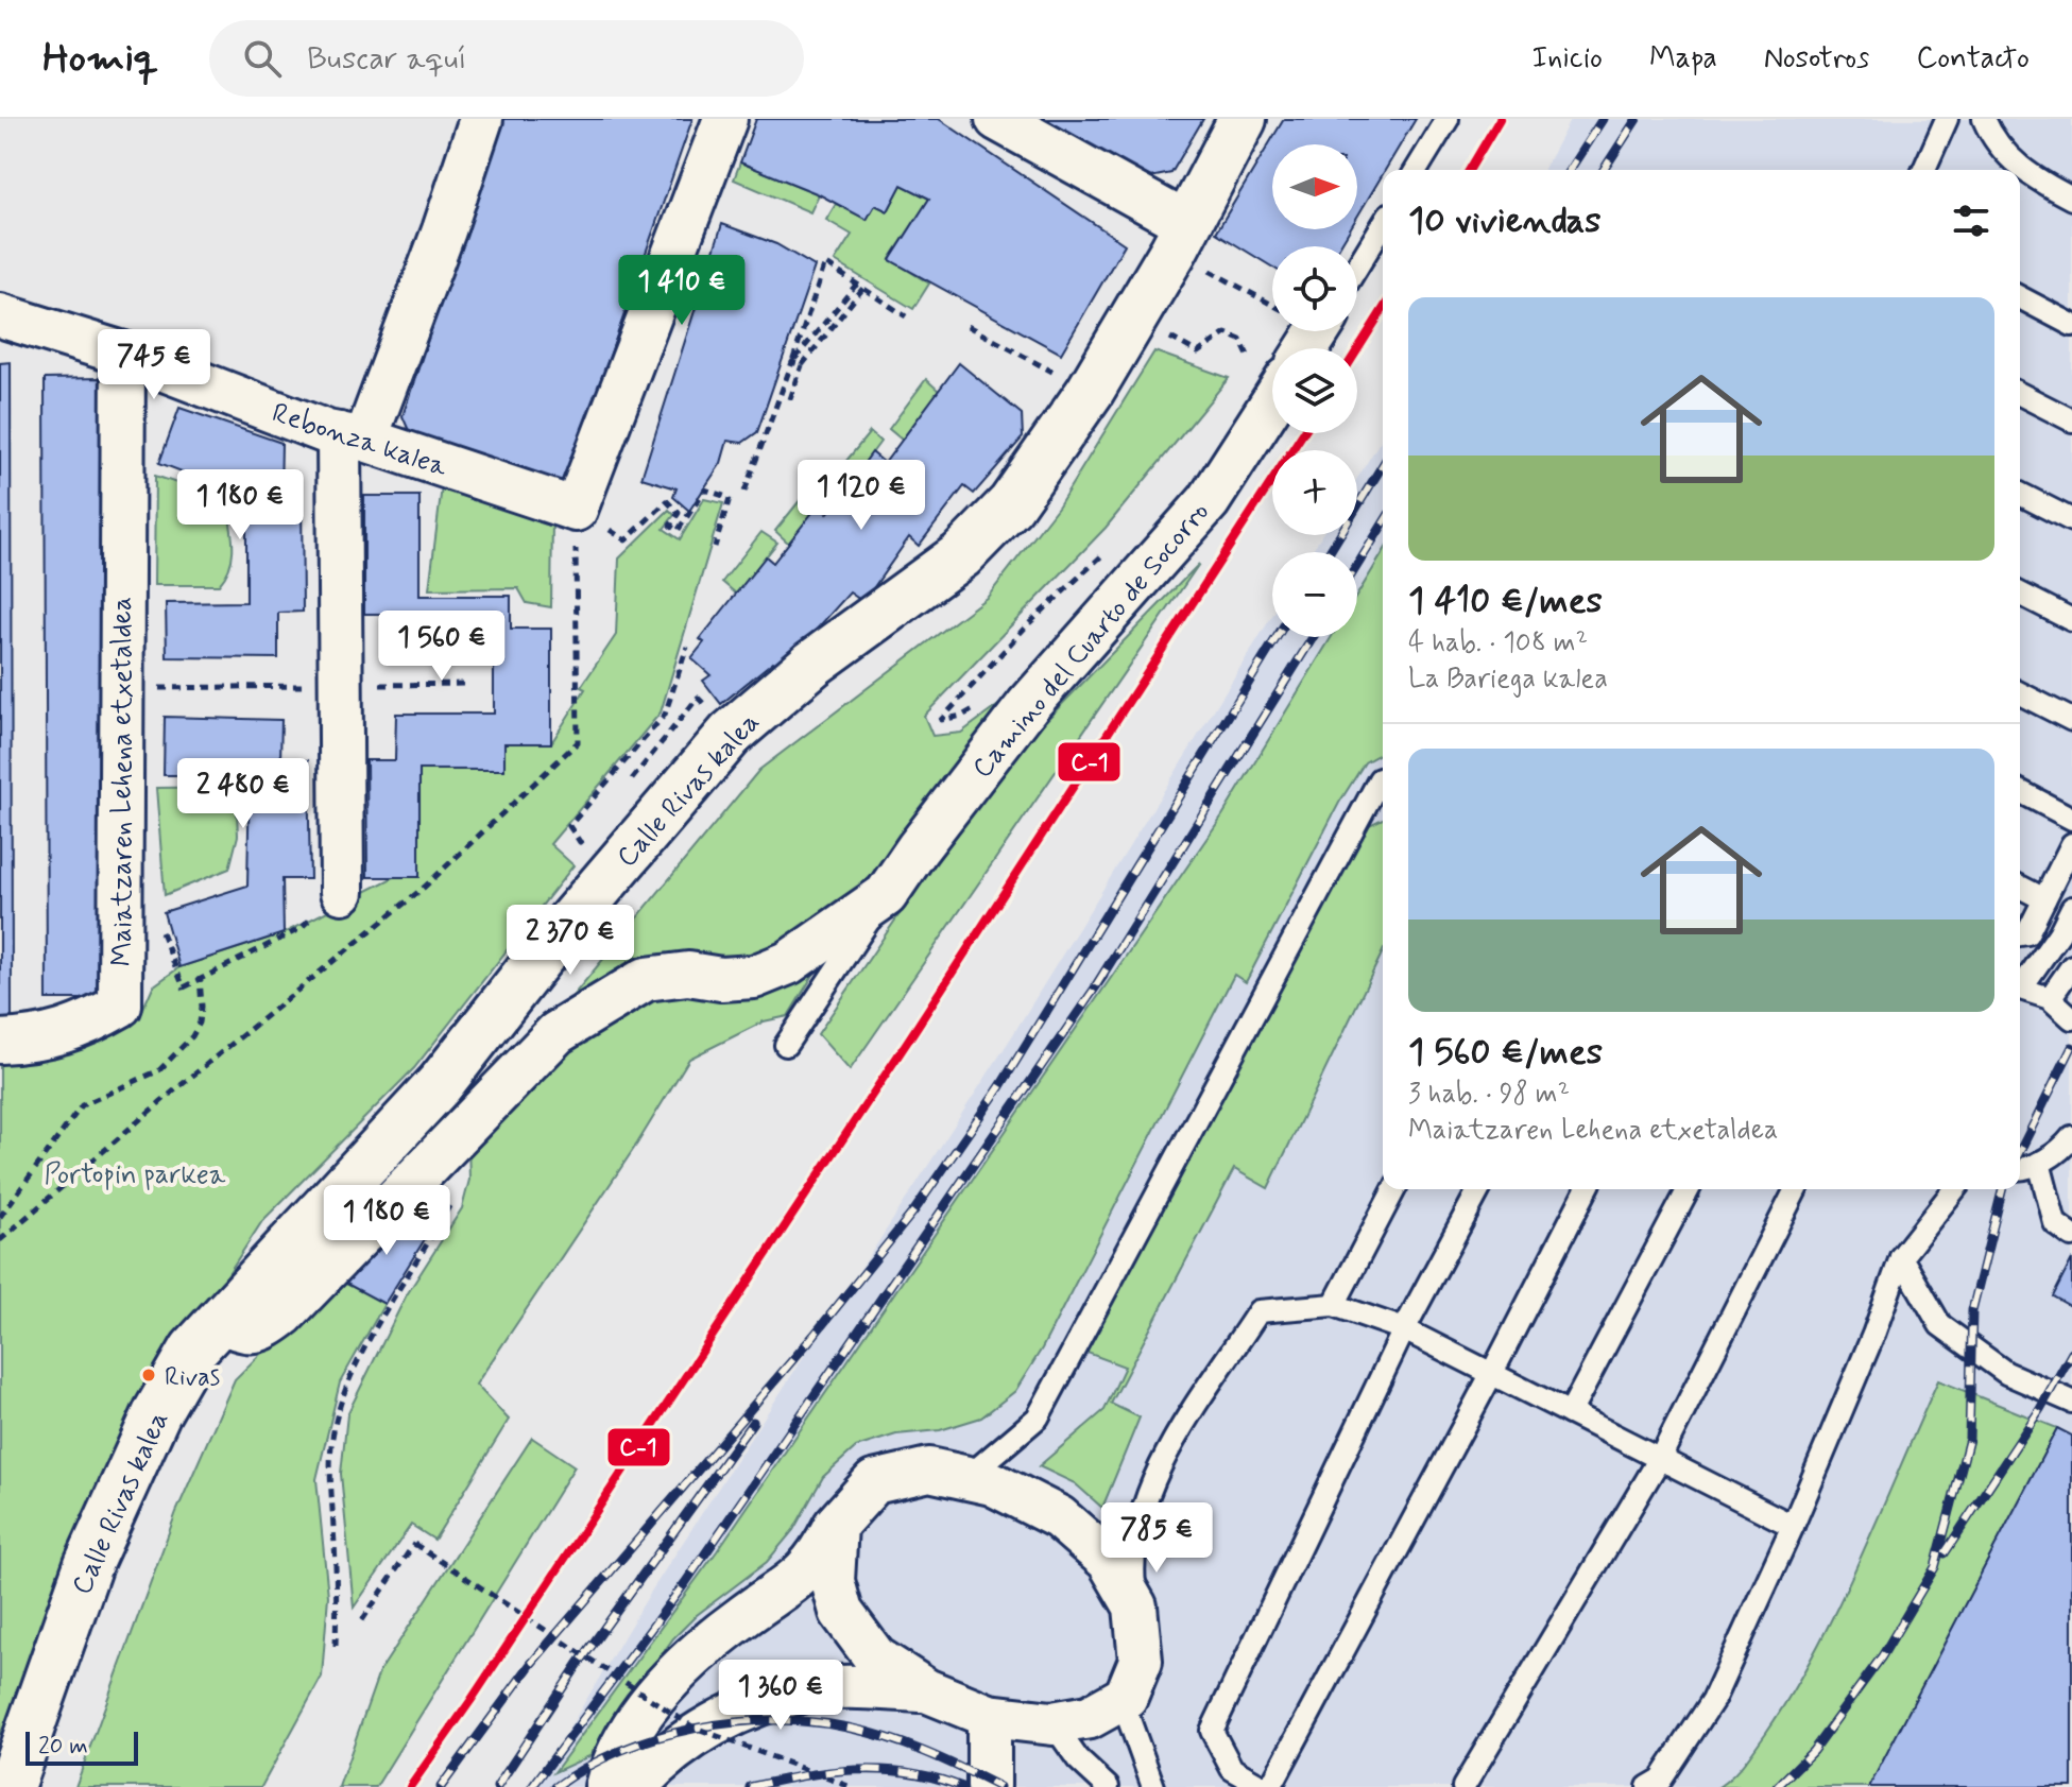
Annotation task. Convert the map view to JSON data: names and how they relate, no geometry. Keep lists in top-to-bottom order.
{
  "streets": {
    "street": [
      "Rebonza kalea",
      "Camino del Cuarto de Socorro",
      "Maiatzaren Lehena etxetaldea",
      "Calle Rivas kalea"
    ]
  },
  "crossings": [
    ["Rebonza kalea", "Maiatzaren Lehena etxetaldea"]
  ],
  "parks": ["Portopin parkea"],
  "places": ["Rivas"],
  "lines": ["transit line C-1"],
  "scale_bar": "20 m",
  "north": "right",
  "page": {
    "header": "Homiq",
    "search": "Buscar aquí",
    "nav": [
      "Inicio",
      "Mapa",
      "Nosotros",
      "Contacto"
    ],
    "map_buttons": ["+", "−"],
    "heading": "10 viviendas",
    "price": [
      "1 410 €",
      "745 €",
      "1 120 €",
      "1 180 €",
      "1 560 €",
      "2 480 €",
      "2 370 €",
      "1 180 €",
      "785 €",
      "1 360 €"
    ],
    "list": [
      {
        "name": "1 410 €/mes",
        "note": "4 hab. · 108 m² · La Bariega kalea"
      },
      {
        "name": "1 560 €/mes",
        "note": "3 hab. · 98 m² · Maiatzaren Lehena etxetaldea"
      }
    ],
    "scale": "20 m"
  }
}
